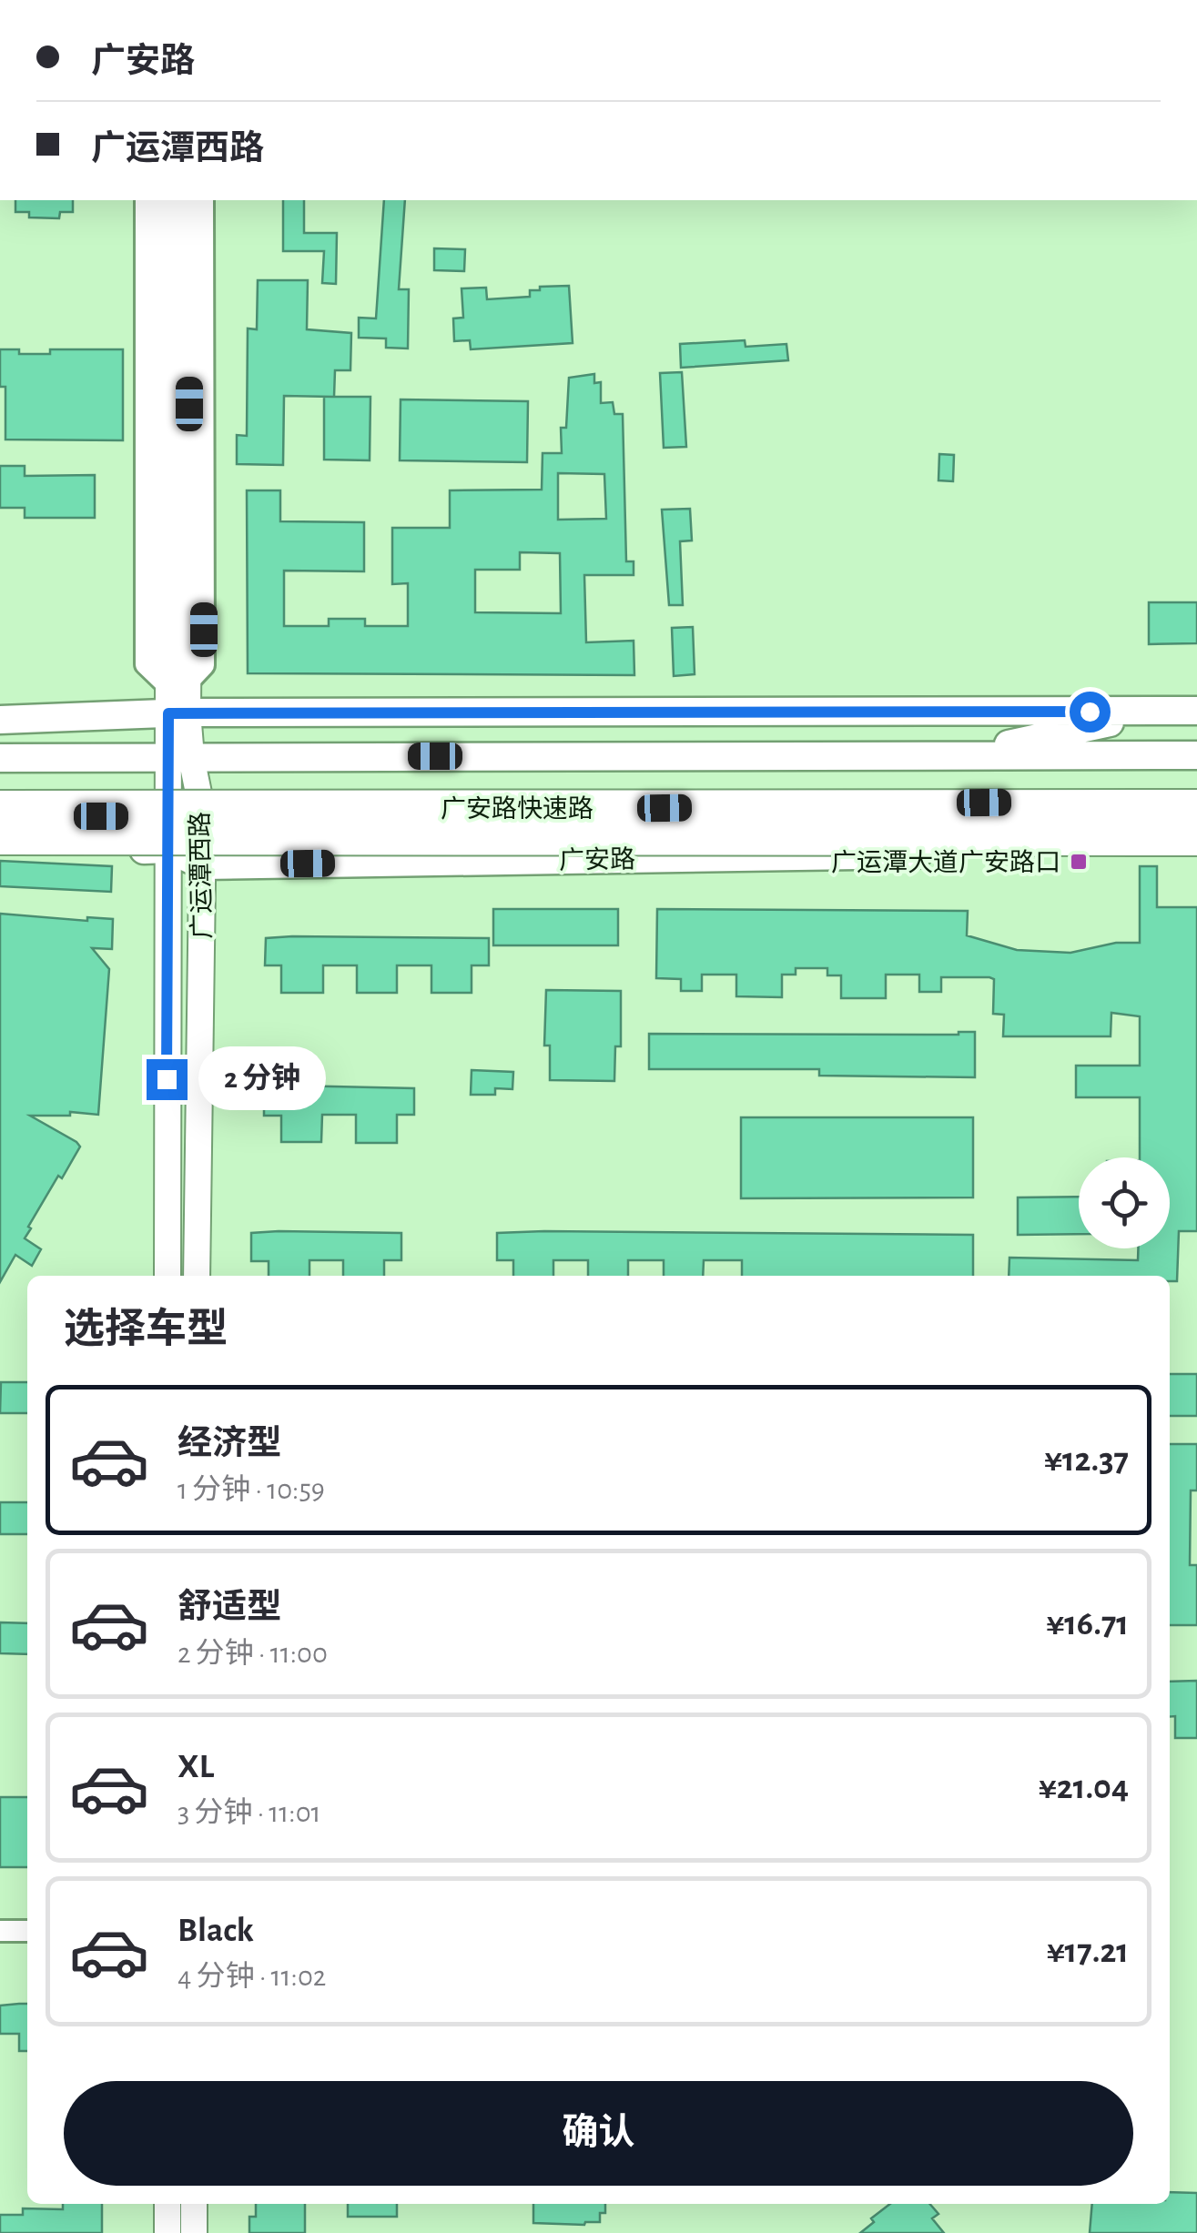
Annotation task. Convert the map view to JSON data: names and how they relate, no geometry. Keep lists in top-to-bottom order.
{
  "streets": {
    "highway": ["广安路快速路"],
    "main road": ["广安路"],
    "street": ["广运潭西路"]
  },
  "crossings": [
    ["广安路", "广运潭西路"]
  ],
  "places": {
    "transit": ["广运潭大道广安路口"]
  },
  "page": {
    "banner": ["广安路", "广运潭西路"],
    "bubble": "2 分钟",
    "heading": "选择车型",
    "list": [
      {
        "name": "经济型",
        "note": "1 分钟 · 10:59",
        "value": "¥12.37"
      },
      {
        "name": "舒适型",
        "note": "2 分钟 · 11:00",
        "value": "¥16.71"
      },
      {
        "name": "XL",
        "note": "3 分钟 · 11:01",
        "value": "¥21.04"
      },
      {
        "name": "Black",
        "note": "4 分钟 · 11:02",
        "value": "¥17.21"
      }
    ],
    "buttons": "确认"
  }
}
